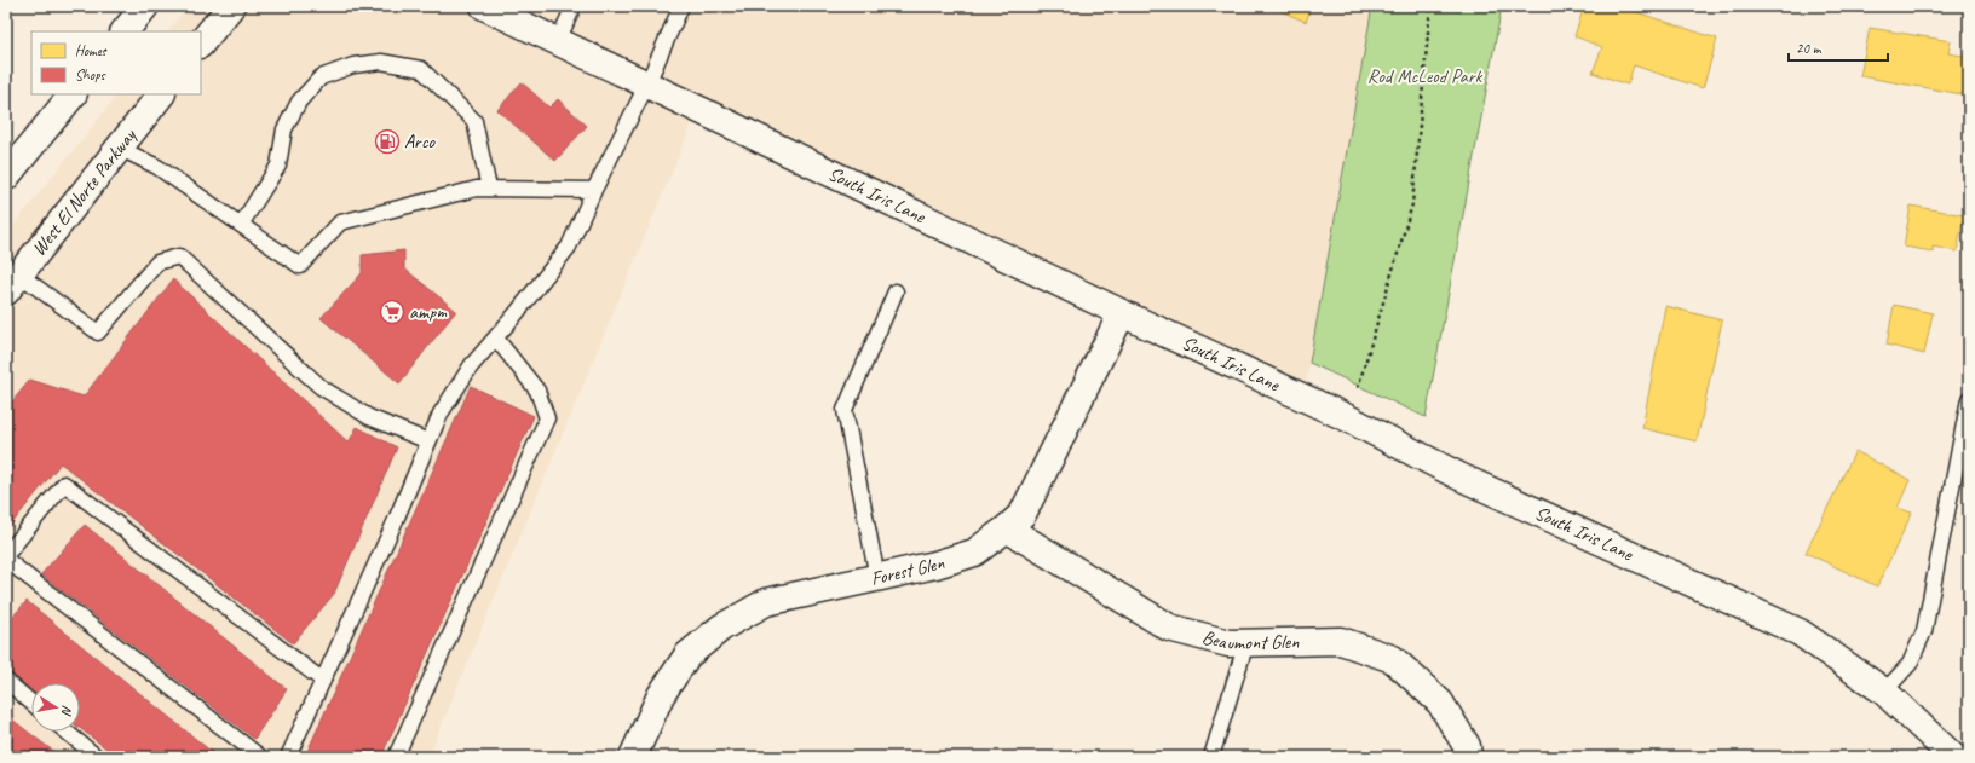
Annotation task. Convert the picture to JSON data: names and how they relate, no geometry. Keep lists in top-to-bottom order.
{
  "streets": {
    "street": [
      "West El Norte Parkway",
      "South Iris Lane",
      "Forest Glen",
      "Beaumont Glen"
    ]
  },
  "crossings": [
    ["South Iris Lane", "Forest Glen"],
    ["Forest Glen", "Beaumont Glen"]
  ],
  "parks": ["Rod McLeod Park"],
  "places": {
    "fuel station": ["Arco"],
    "supermarket": ["ampm"]
  },
  "legend": ["Homes", "Shops"],
  "scale_bar": "20 m",
  "north": "right"
}
